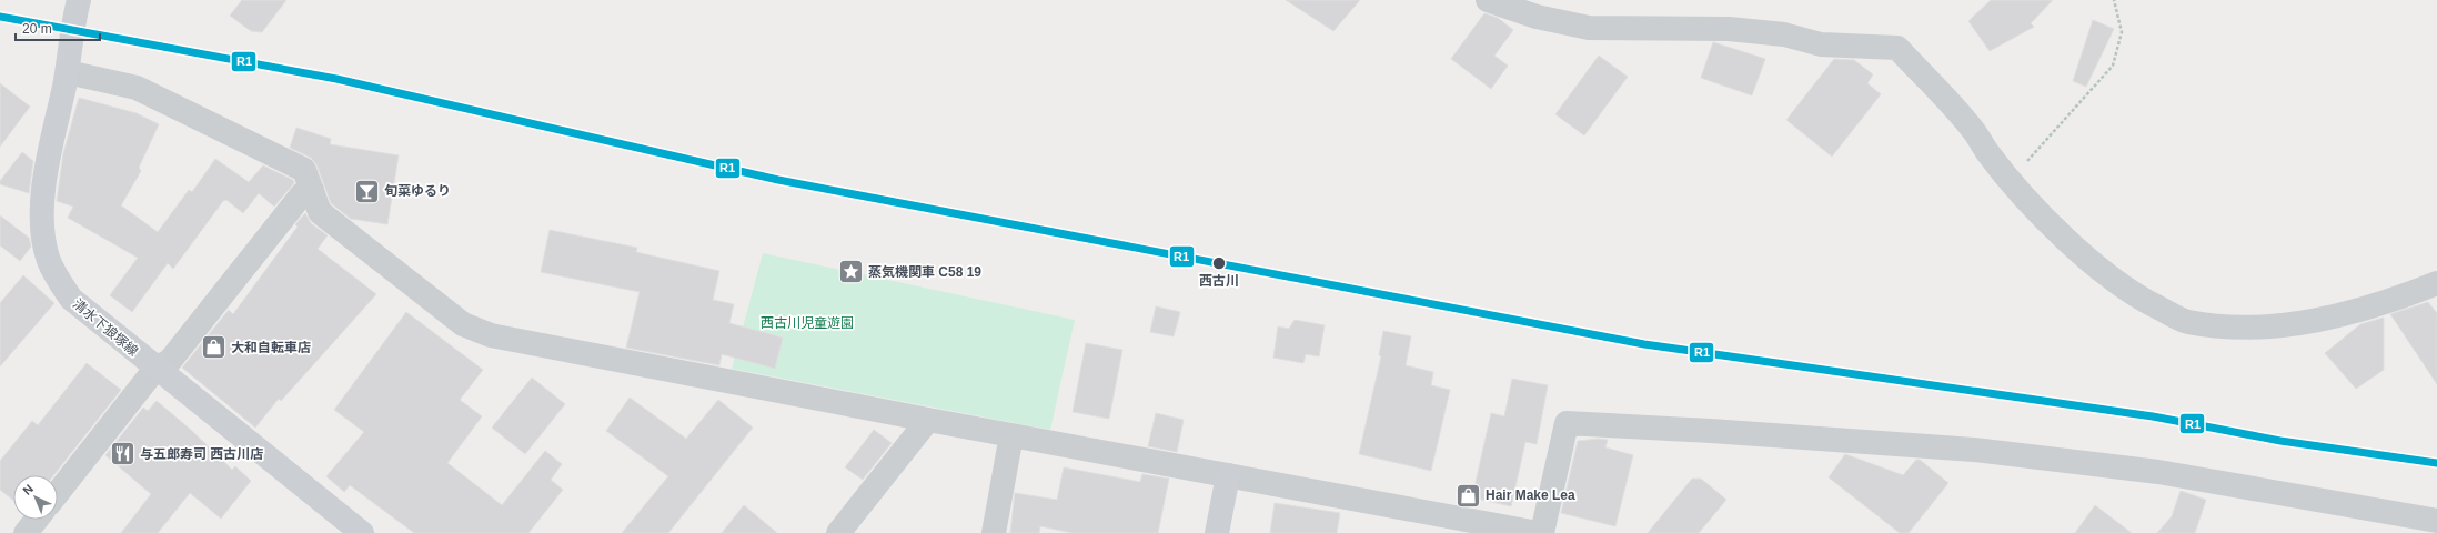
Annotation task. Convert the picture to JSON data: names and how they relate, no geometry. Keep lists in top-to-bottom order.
{
  "streets": {
    "main road": ["清水下狼塚線"]
  },
  "parks": ["西古川児童遊園"],
  "places": {
    "bar": ["旬菜ゆるり"],
    "other": ["西古川"],
    "place": ["蒸気機関車 C58 19"],
    "shop": ["大和自転車店", "Hair Make Lea"],
    "restaurant": ["与五郎寿司 西古川店"]
  },
  "lines": ["transit line R1"],
  "scale_bar": "20 m",
  "north": "top left"
}
